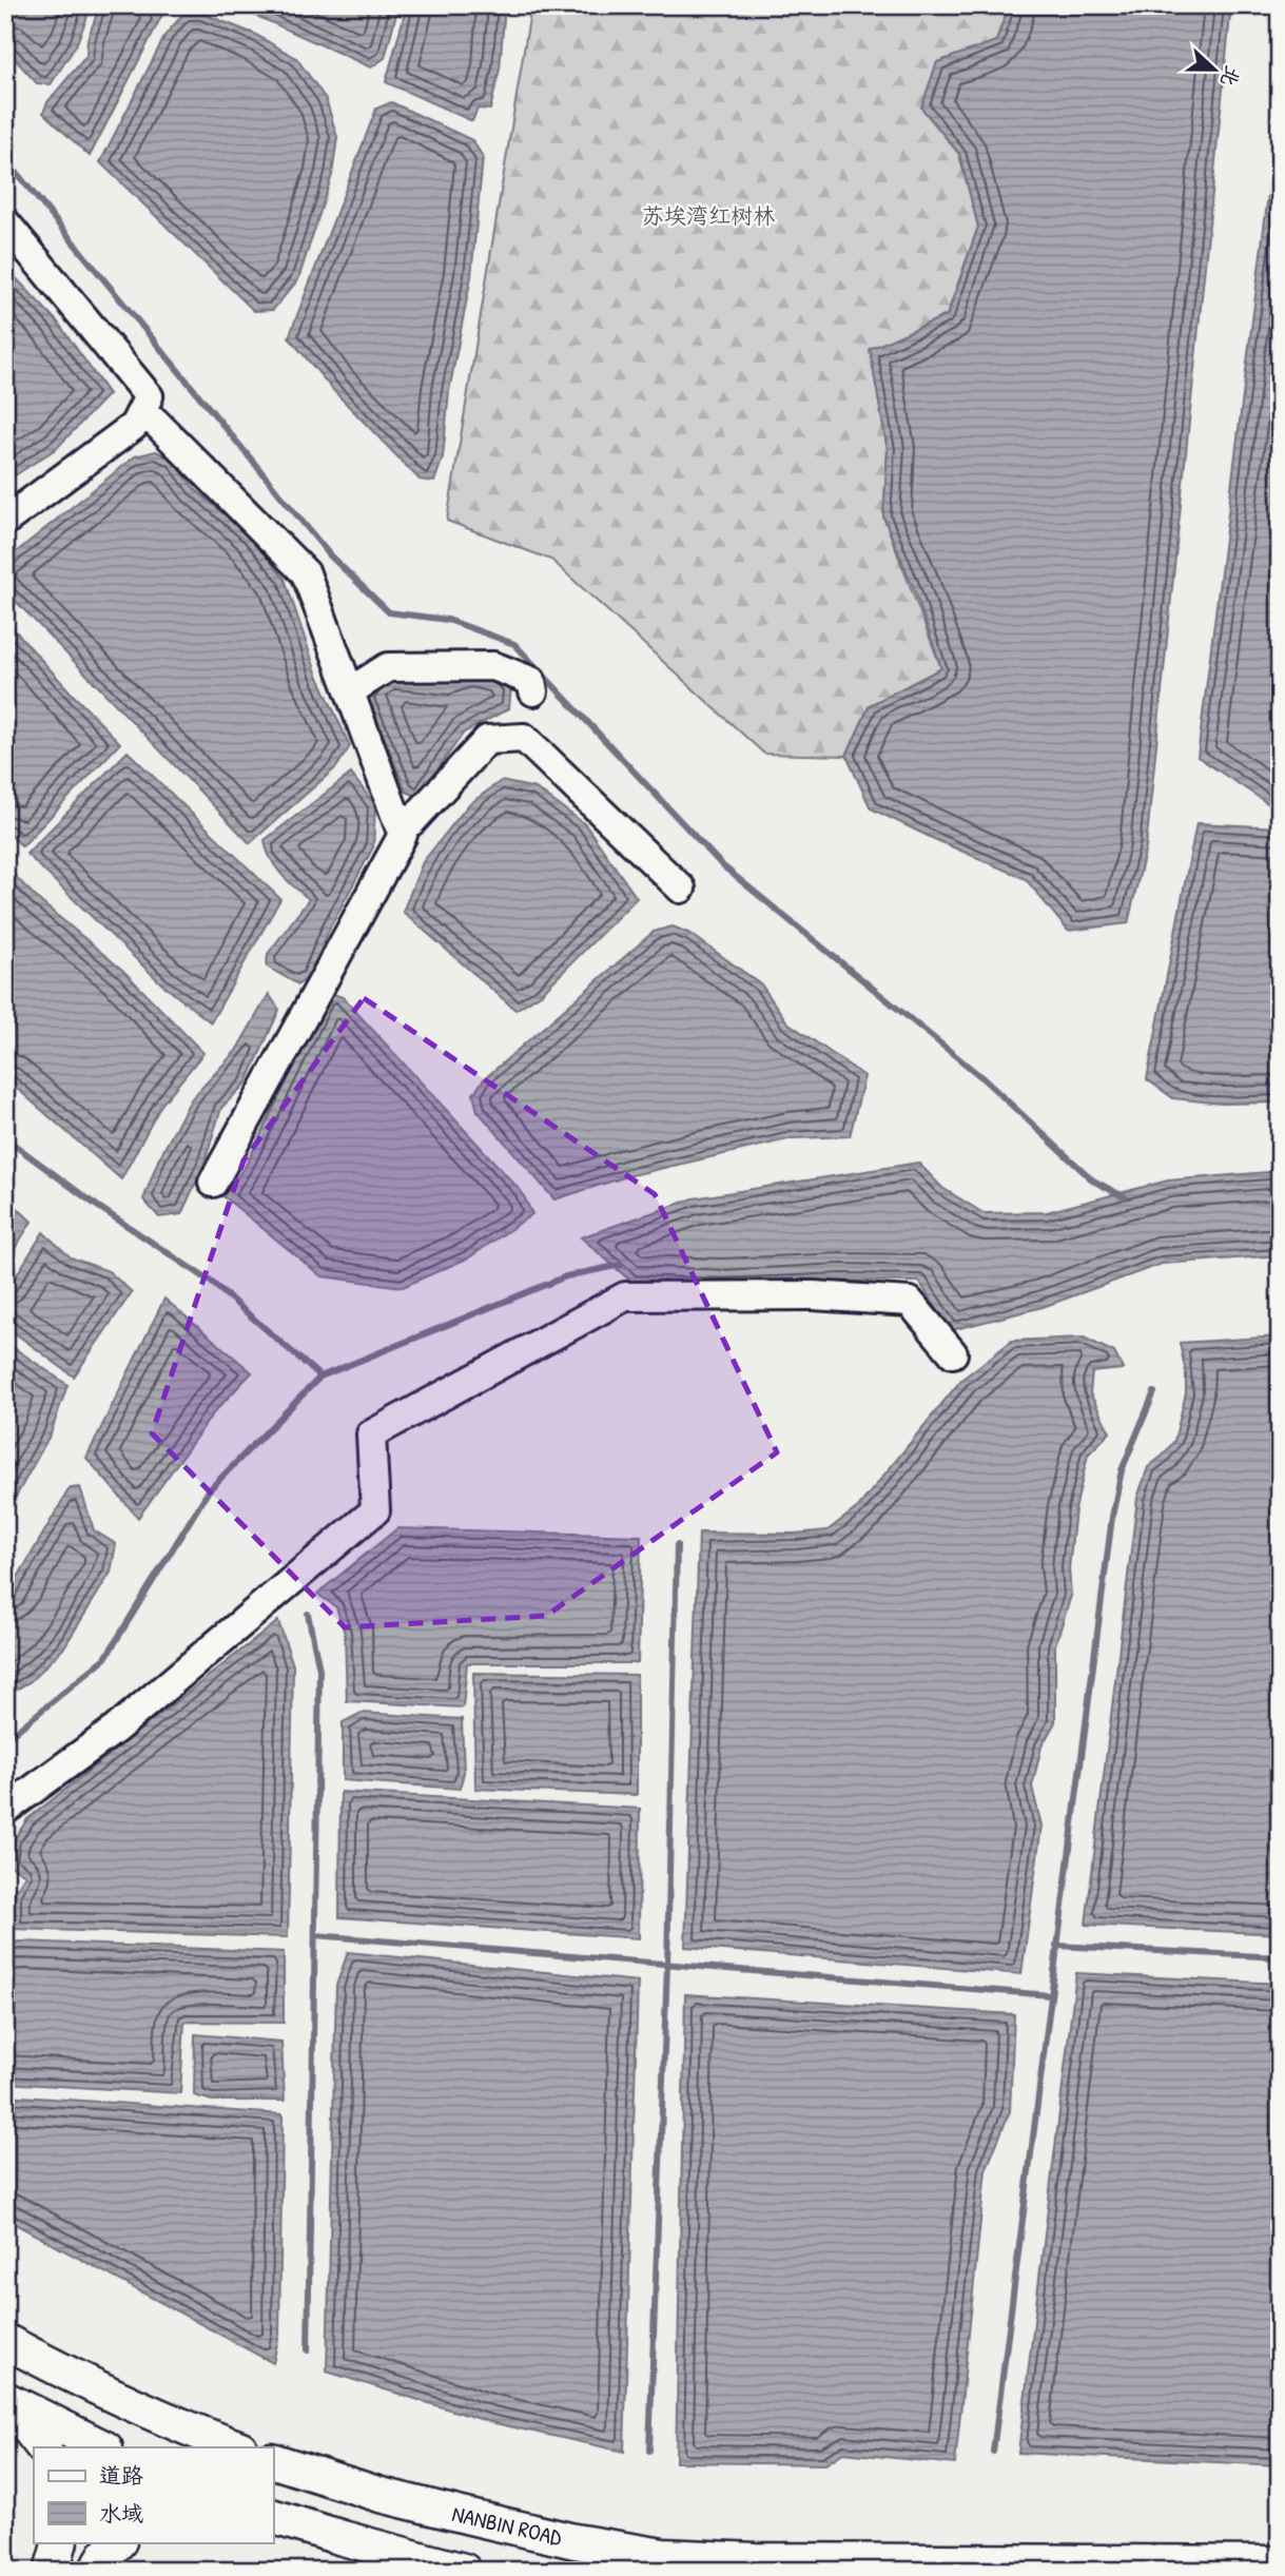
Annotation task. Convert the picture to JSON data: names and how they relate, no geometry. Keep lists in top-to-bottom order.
{
  "streets": {
    "main road": ["NANBIN ROAD"]
  },
  "parks": ["苏埃湾红树林"],
  "legend": ["道路", "水域"],
  "north": "right"
}
